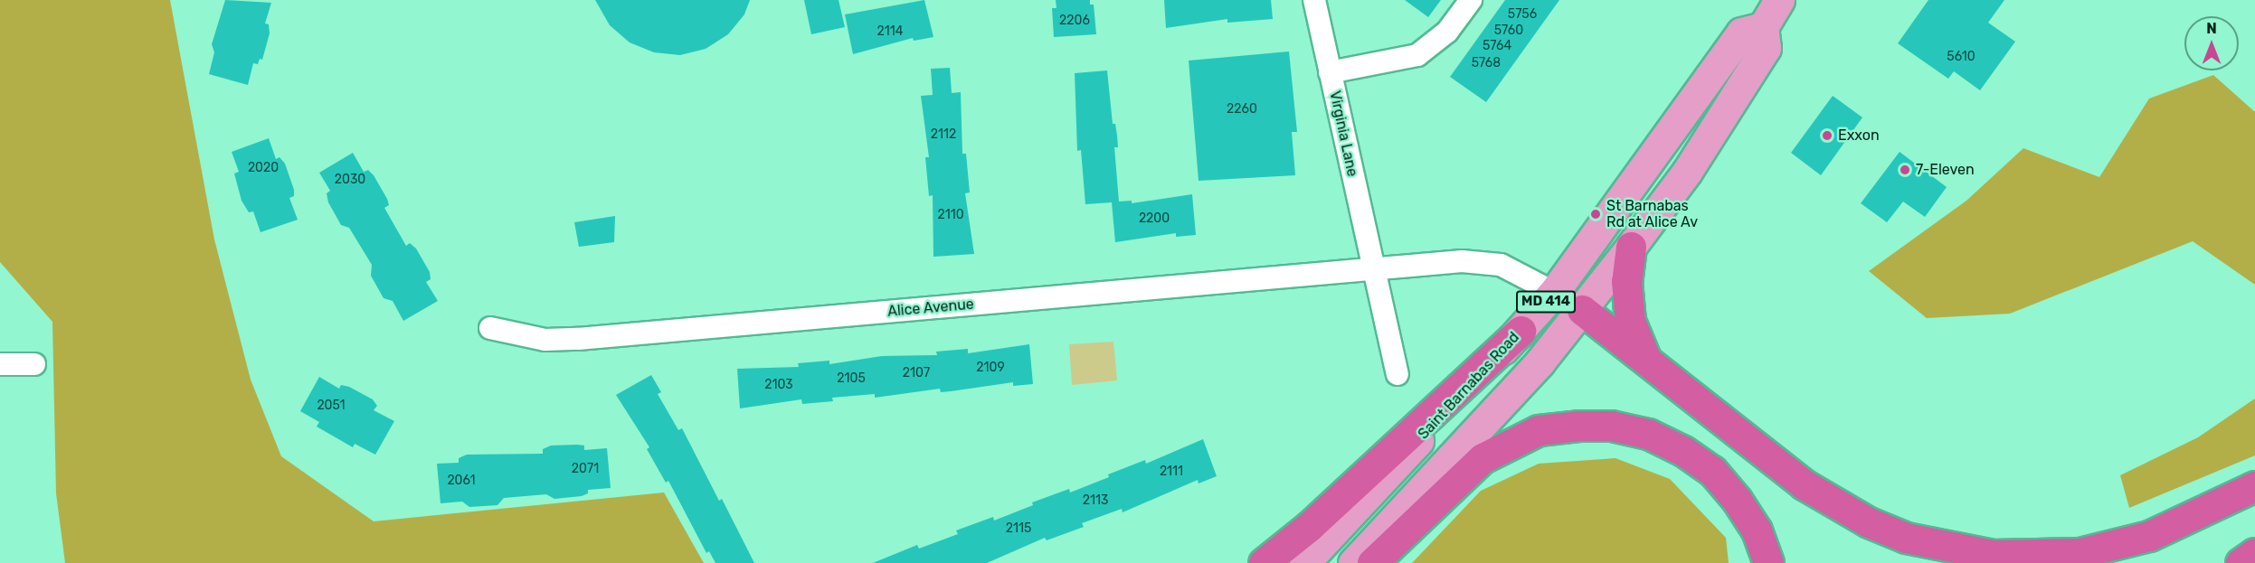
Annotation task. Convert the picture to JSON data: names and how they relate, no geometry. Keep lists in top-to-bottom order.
{
  "streets": {
    "main road": ["MD 414", "Saint Barnabas Road"],
    "street": ["Virginia Lane", "Alice Avenue"]
  },
  "crossings": [
    ["Virginia Lane", "Alice Avenue"],
    ["MD 414", "Saint Barnabas Road"]
  ],
  "places": ["Exxon", "7-Eleven", "St Barnabas Rd at Alice Av"],
  "house_numbers": [
    "5756",
    "2206",
    "5760",
    "2114",
    "5764",
    "5610",
    "5768",
    "2260",
    "2112",
    "2020",
    "2030",
    "2110",
    "2200",
    "2109",
    "2107",
    "2105",
    "2103",
    "2051",
    "2071",
    "2111",
    "2061",
    "2113",
    "2115"
  ],
  "north": "top"
}
